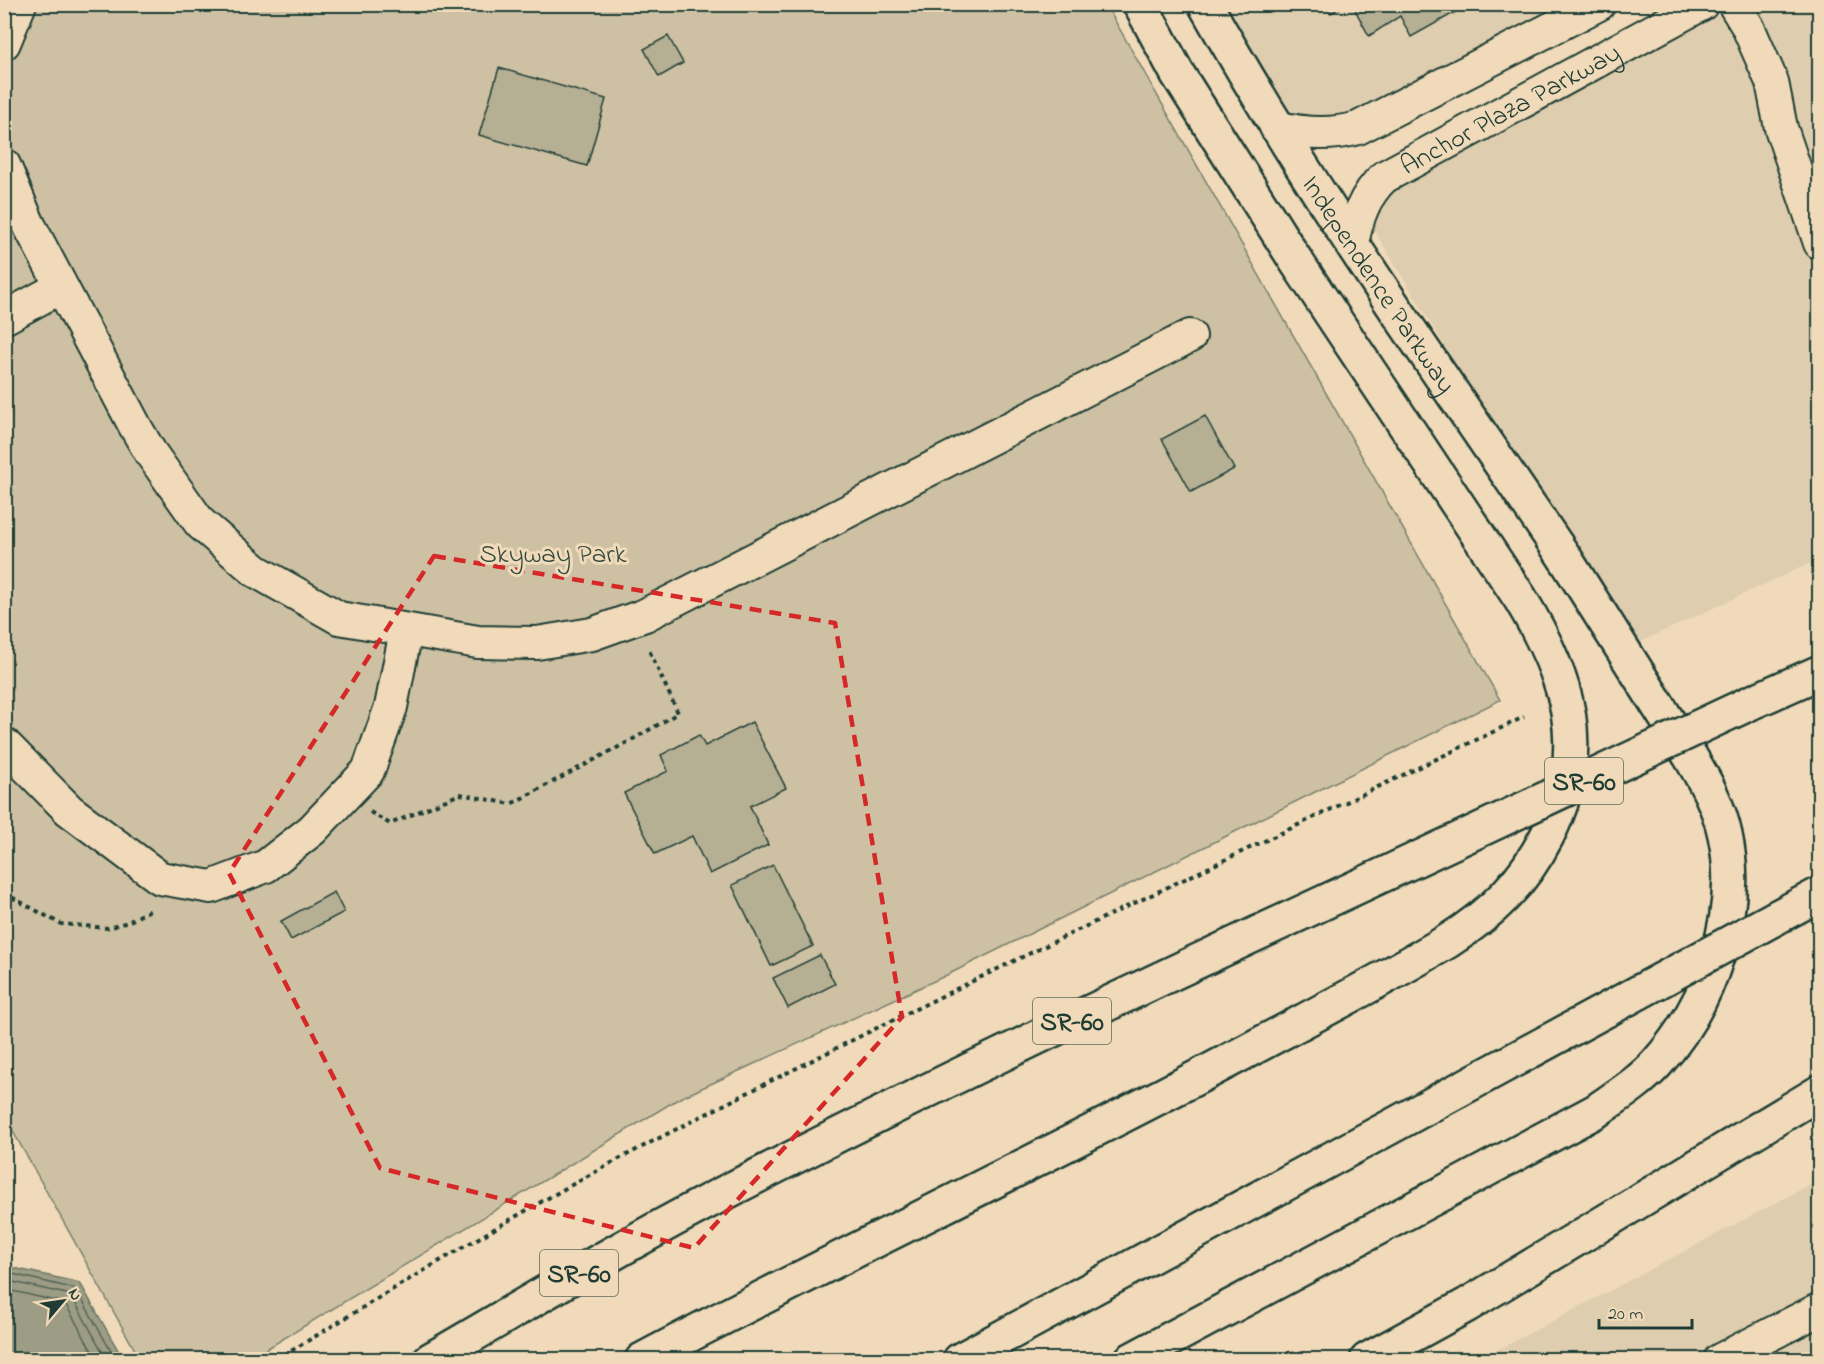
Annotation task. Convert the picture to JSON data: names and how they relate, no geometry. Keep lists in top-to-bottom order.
{
  "streets": {
    "main road": ["Independence Parkway", "SR-60"],
    "street": ["Anchor Plaza Parkway"]
  },
  "crossings": [
    ["Anchor Plaza Parkway", "Independence Parkway"]
  ],
  "parks": ["Skyway Park"],
  "scale_bar": "20 m",
  "north": "top right"
}
